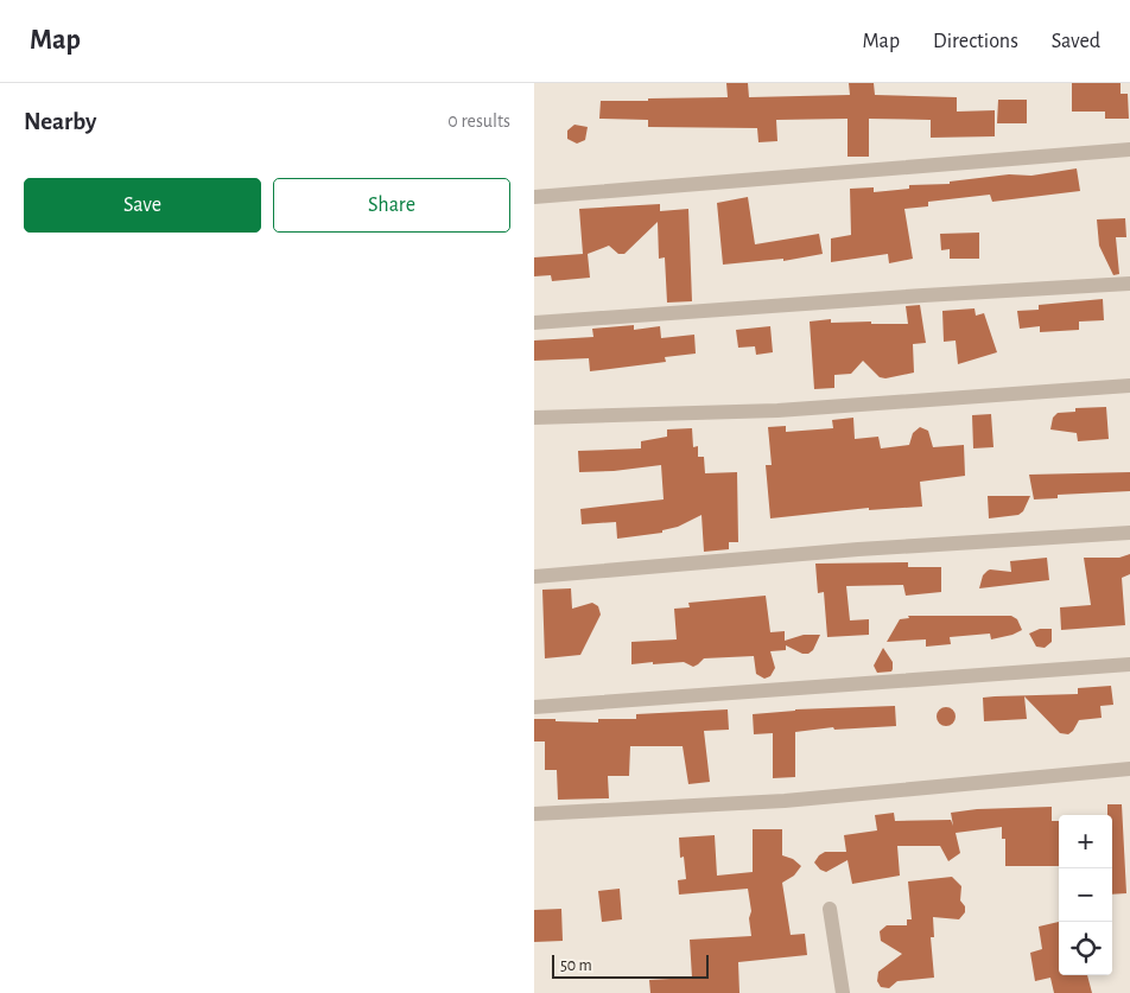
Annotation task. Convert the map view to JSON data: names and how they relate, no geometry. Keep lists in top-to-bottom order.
{
  "scale_bar": "50 m",
  "page": {
    "header": "Map",
    "nav": ["Map", "Directions", "Saved"],
    "heading": ["Nearby", "0 results"],
    "buttons": ["Save", "Share"],
    "map_buttons": ["+", "−"],
    "scale": "50 m"
  }
}
